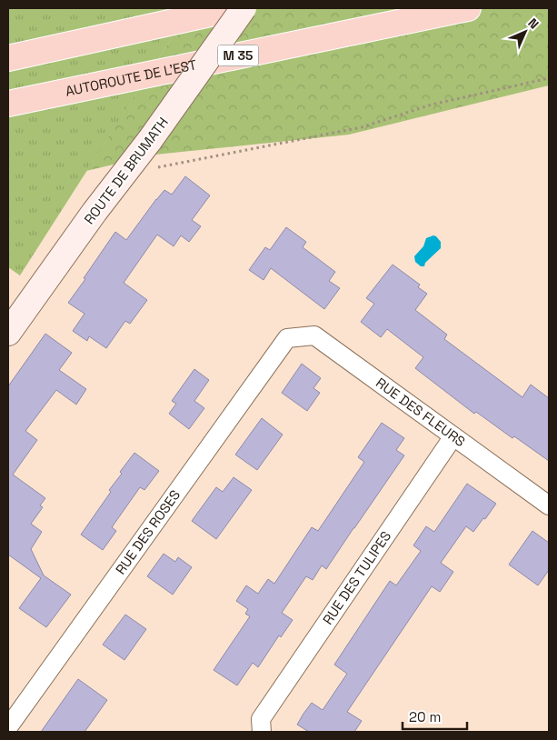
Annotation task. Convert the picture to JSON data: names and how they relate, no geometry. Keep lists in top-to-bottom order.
{
  "streets": {
    "highway": ["M 35", "AUTOROUTE DE L’EST"],
    "main road": ["ROUTE DE BRUMATH"],
    "street": ["RUE DES FLEURS", "RUE DES ROSES", "RUE DES TULIPES"]
  },
  "crossings": [
    ["RUE DES FLEURS", "RUE DES ROSES"],
    ["RUE DES FLEURS", "RUE DES TULIPES"]
  ],
  "scale_bar": "20 m",
  "north": "top right"
}
